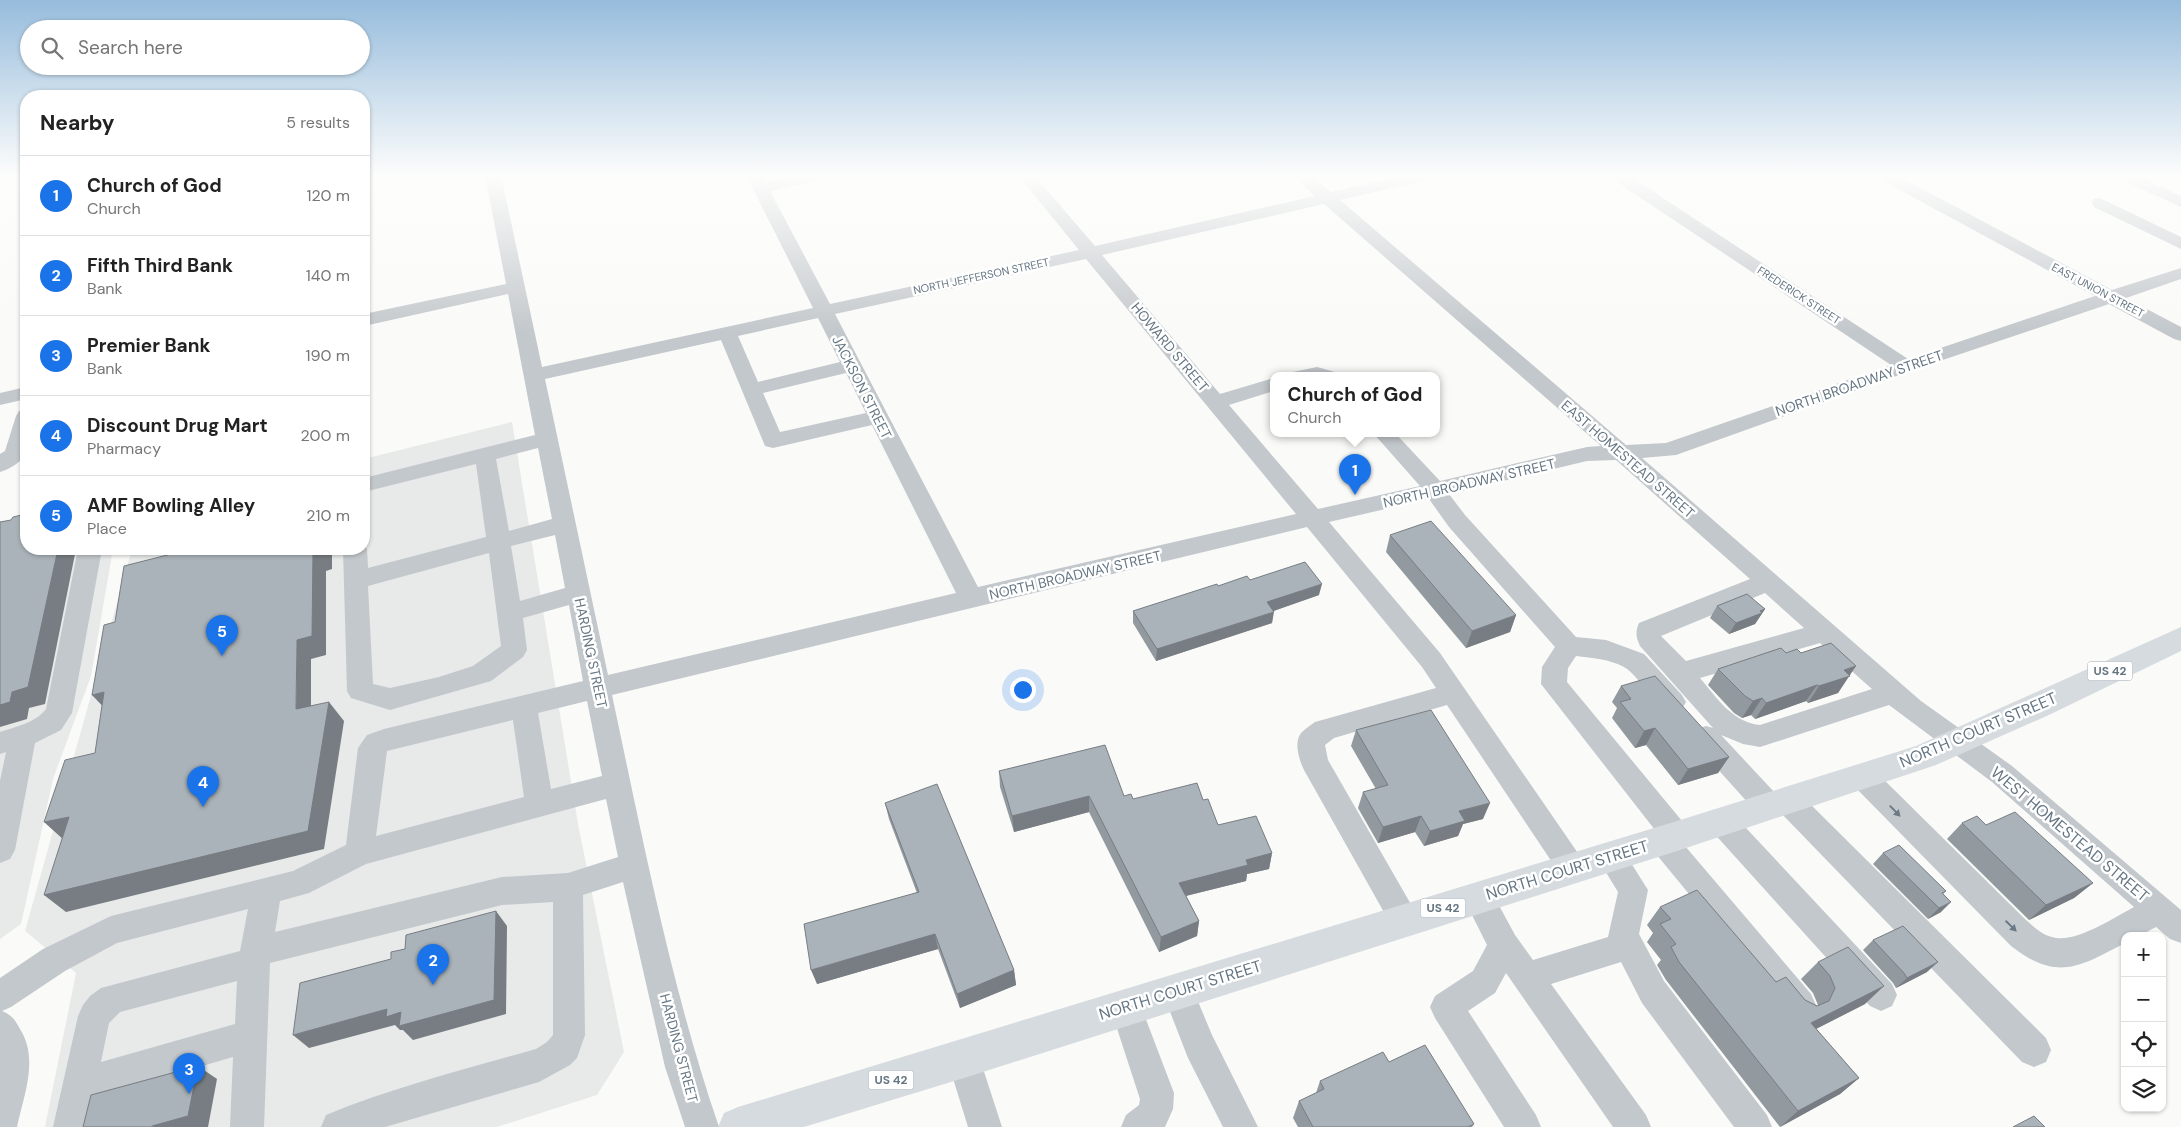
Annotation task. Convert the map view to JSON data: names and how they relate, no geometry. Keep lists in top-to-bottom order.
{
  "streets": {
    "main road": ["US 42", "NORTH COURT STREET"],
    "street": [
      "NORTH JEFFERSON STREET",
      "EAST UNION STREET",
      "FREDERICK STREET",
      "HOWARD STREET",
      "NORTH BROADWAY STREET",
      "JACKSON STREET",
      "EAST HOMESTEAD STREET",
      "HARDING STREET",
      "WEST HOMESTEAD STREET"
    ]
  },
  "crossings": [
    ["NORTH JEFFERSON STREET", "HOWARD STREET"],
    ["NORTH JEFFERSON STREET", "JACKSON STREET"],
    ["NORTH JEFFERSON STREET", "HARDING STREET"],
    ["EAST UNION STREET", "NORTH BROADWAY STREET"],
    ["FREDERICK STREET", "NORTH BROADWAY STREET"],
    ["HOWARD STREET", "NORTH BROADWAY STREET"],
    ["HOWARD STREET", "NORTH COURT STREET"],
    ["NORTH BROADWAY STREET", "JACKSON STREET"],
    ["NORTH BROADWAY STREET", "EAST HOMESTEAD STREET"],
    ["NORTH BROADWAY STREET", "HARDING STREET"],
    ["EAST HOMESTEAD STREET", "NORTH COURT STREET"],
    ["EAST HOMESTEAD STREET", "WEST HOMESTEAD STREET"],
    ["NORTH COURT STREET", "WEST HOMESTEAD STREET"]
  ],
  "page": {
    "search": "Search here",
    "heading": ["Nearby", "5 results"],
    "list": [
      {
        "mark": "1",
        "name": "Church of God",
        "note": "Church",
        "value": "120 m"
      },
      {
        "mark": "2",
        "name": "Fifth Third Bank",
        "note": "Bank",
        "value": "140 m"
      },
      {
        "mark": "3",
        "name": "Premier Bank",
        "note": "Bank",
        "value": "190 m"
      },
      {
        "mark": "4",
        "name": "Discount Drug Mart",
        "note": "Pharmacy",
        "value": "200 m"
      },
      {
        "mark": "5",
        "name": "AMF Bowling Alley",
        "note": "Place",
        "value": "210 m"
      }
    ],
    "popup": ["Church of God", "Church"],
    "pins": [
      "1",
      "5",
      "4",
      "2",
      "3"
    ],
    "map_buttons": ["+", "−"]
  }
}
